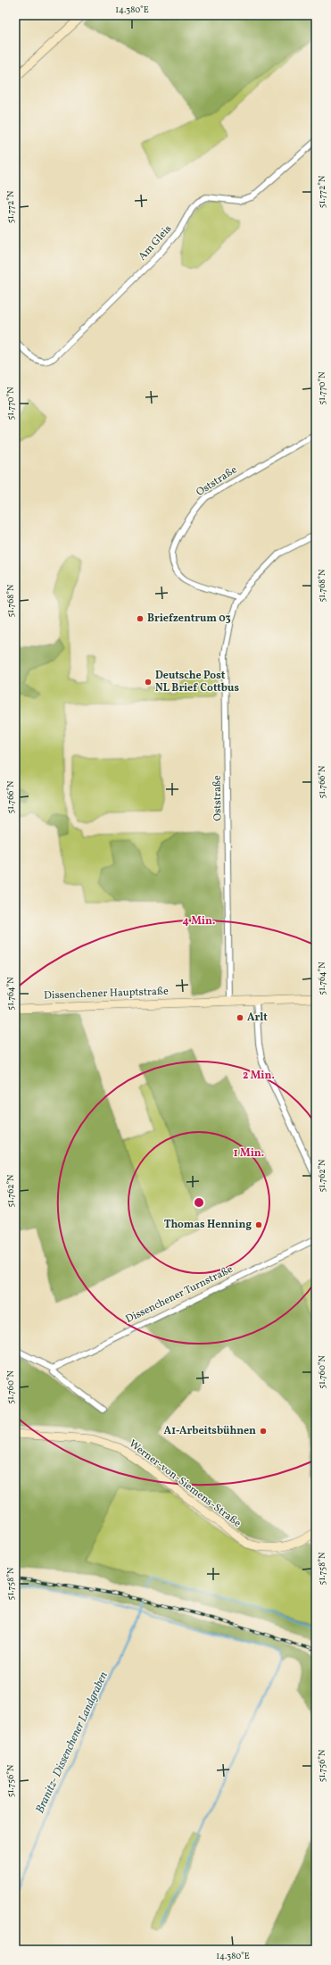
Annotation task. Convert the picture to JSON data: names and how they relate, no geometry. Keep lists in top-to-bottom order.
{
  "streets": {
    "street": [
      "Am Gleis",
      "Oststraße",
      "Dissenchener Hauptstraße",
      "Dissenchener Turnstraße",
      "Werner-von-Siemens-Straße"
    ]
  },
  "crossings": [
    ["Oststraße", "Dissenchener Hauptstraße"]
  ],
  "water": ["Branitz- Dissenchener Landgraben"],
  "places": [
    "Briefzentrum 03",
    "Deutsche Post NL Brief Cottbus",
    "Arlt",
    "Thomas Henning",
    "A1-Arbeitsbühnen"
  ],
  "coordinates": [
    "14.380°E",
    "51.772°N",
    "51.770°N",
    "51.768°N",
    "51.766°N",
    "51.764°N",
    "51.762°N",
    "51.760°N",
    "51.758°N",
    "51.756°N"
  ],
  "rings": ["4 Min.", "2 Min.", "1 Min."]
}
